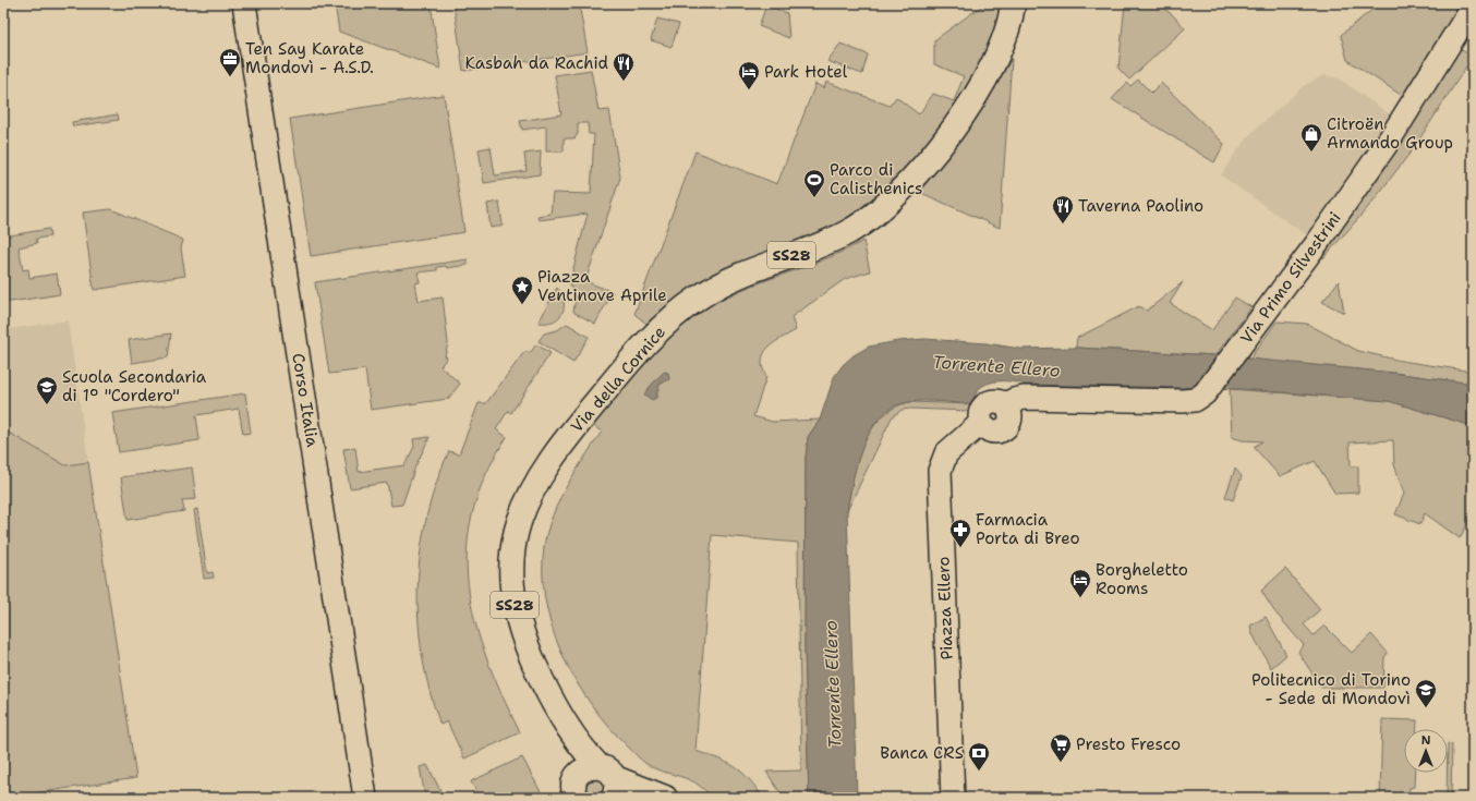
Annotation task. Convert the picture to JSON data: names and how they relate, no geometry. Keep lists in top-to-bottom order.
{
  "streets": {
    "main road": ["SS28", "Via della Cornice"],
    "street": ["Via Primo Silvestrini", "Corso Italia", "Piazza Ellero"]
  },
  "crossings": [
    ["Via Primo Silvestrini", "Piazza Ellero"]
  ],
  "water": ["Torrente Ellero"],
  "places": {
    "office": ["Ten Say Karate Mondovì - A.S.D."],
    "restaurant": ["Kasbah da Rachid", "Taverna Paolino"],
    "hotel": ["Park Hotel", "Borgheletto Rooms"],
    "shop": ["Citroën Armando Group"],
    "sports": ["Parco di Calisthenics"],
    "place": ["Piazza Ventinove Aprile"],
    "school or university": ["Scuola Secondaria di 1° \"Cordero\"", "Politecnico di Torino - Sede di Mondovì"],
    "pharmacy": ["Farmacia Porta di Breo"],
    "supermarket": ["Presto Fresco"],
    "bank": ["Banca CRS"]
  },
  "north": "top"
}
